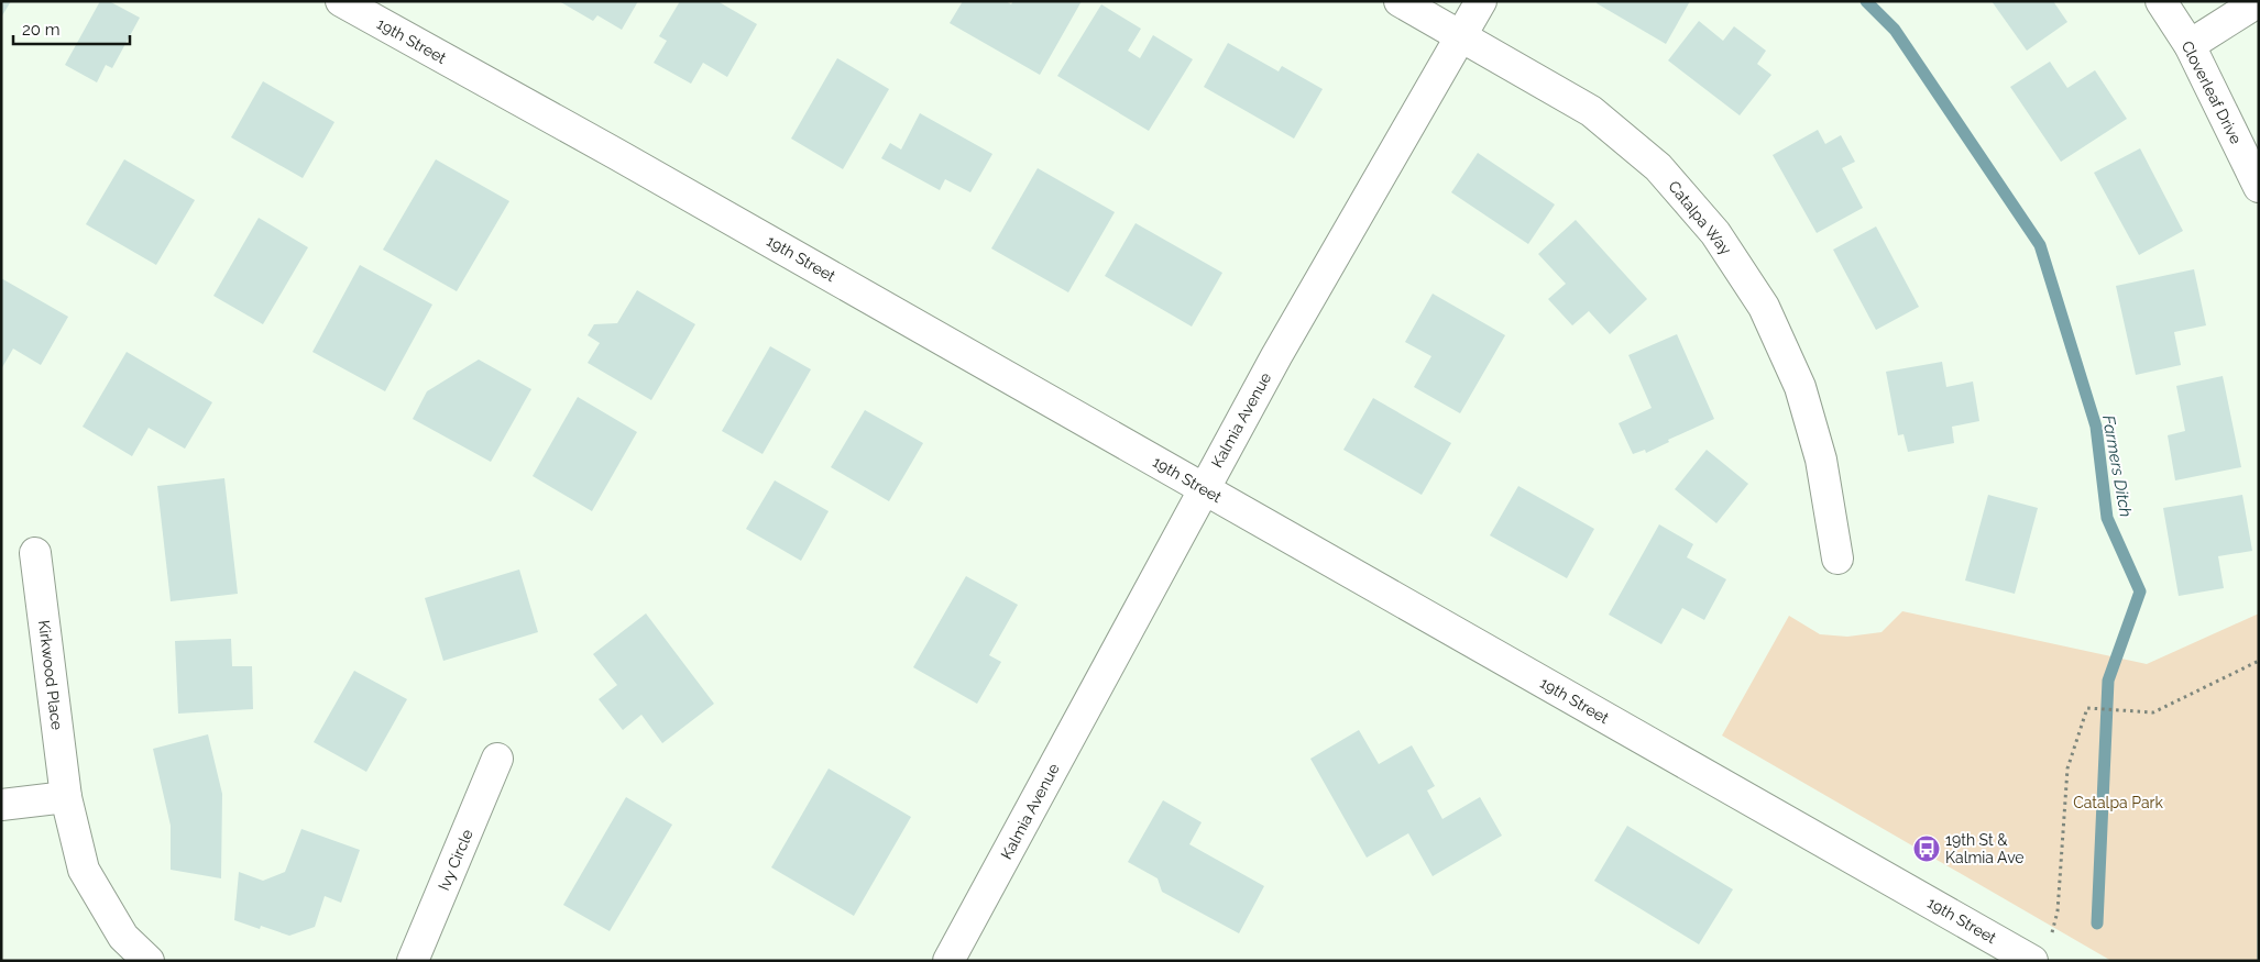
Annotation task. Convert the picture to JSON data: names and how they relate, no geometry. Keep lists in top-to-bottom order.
{
  "streets": {
    "street": [
      "19th Street",
      "Cloverleaf Drive",
      "Catalpa Way",
      "Kalmia Avenue",
      "Kirkwood Place",
      "Ivy Circle"
    ]
  },
  "crossings": [
    ["19th Street", "Kalmia Avenue"],
    ["Catalpa Way", "Kalmia Avenue"]
  ],
  "water": ["Farmers Ditch"],
  "parks": ["Catalpa Park"],
  "places": {
    "bus stop": ["19th St & Kalmia Ave"]
  },
  "scale_bar": "20 m"
}
